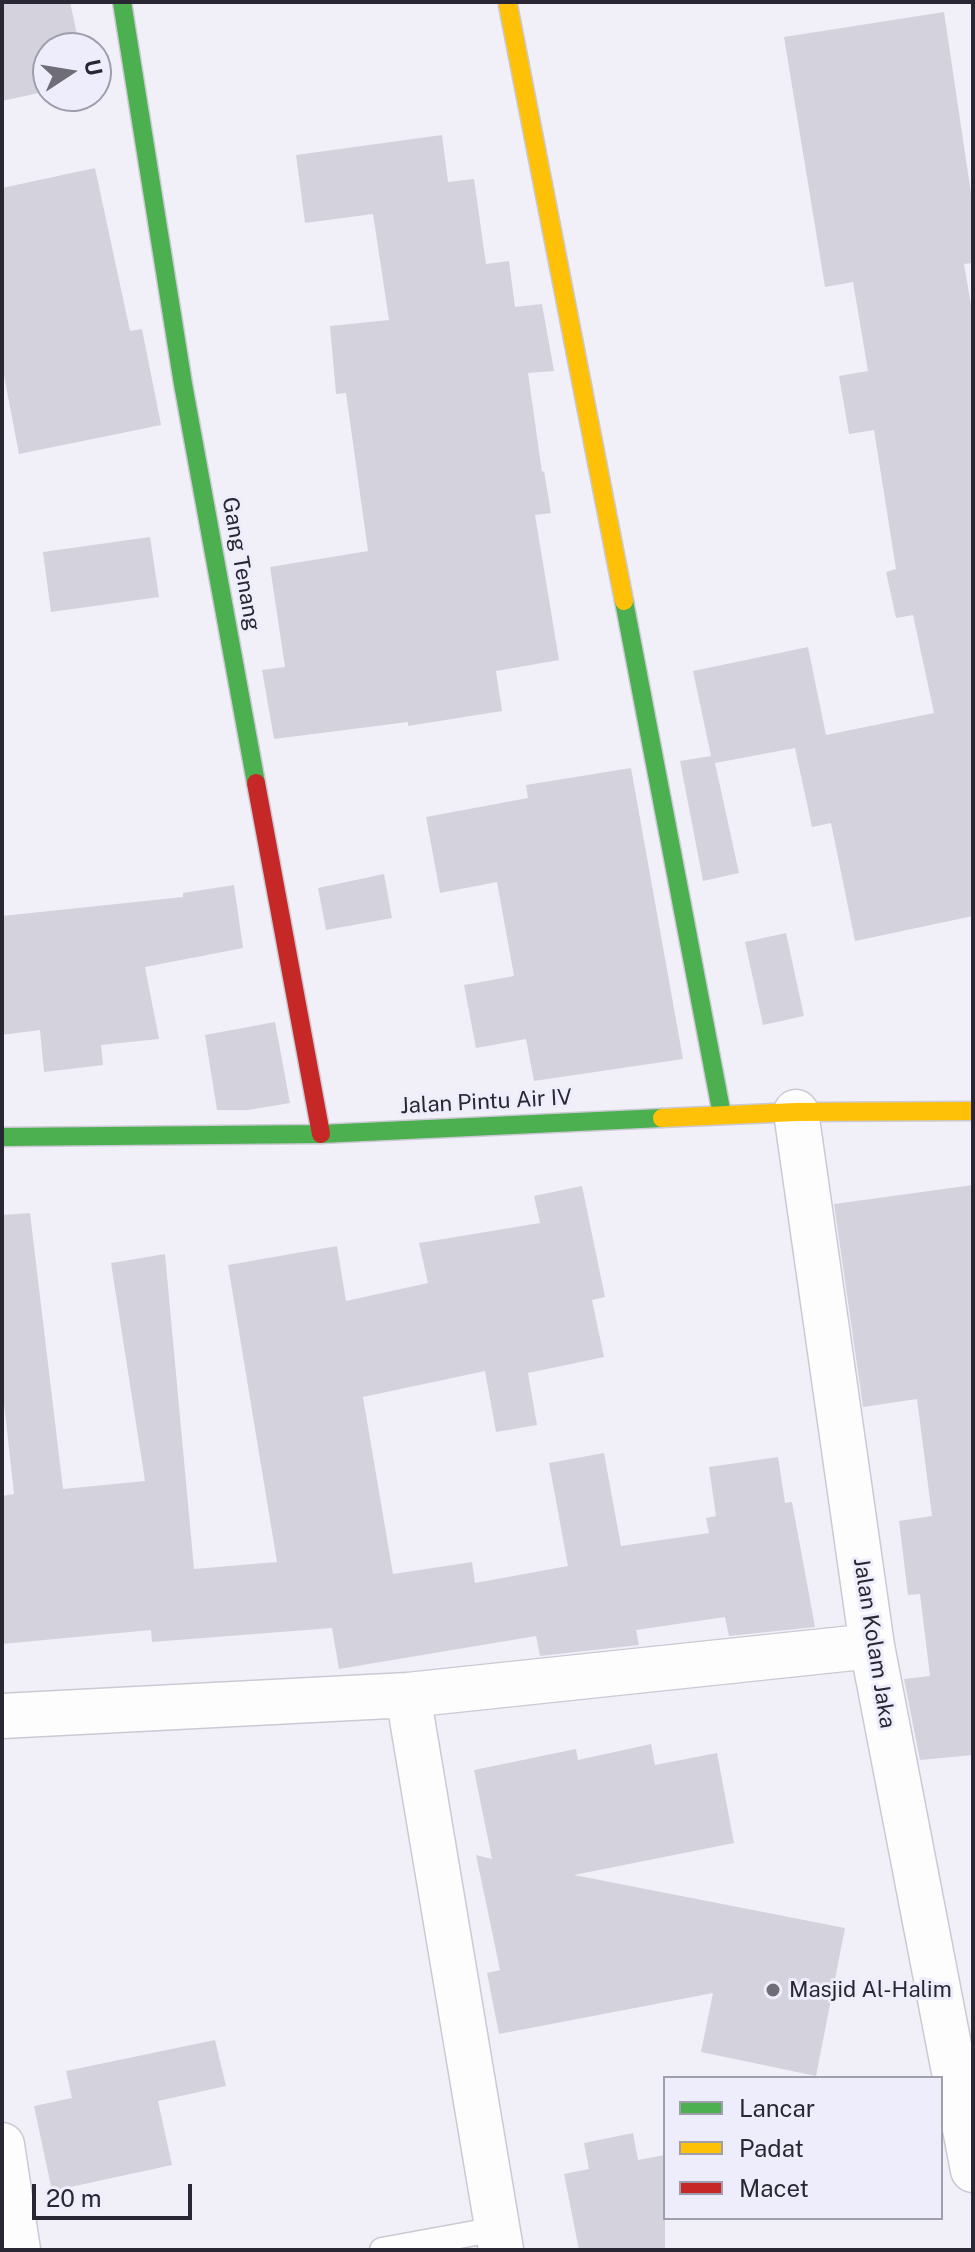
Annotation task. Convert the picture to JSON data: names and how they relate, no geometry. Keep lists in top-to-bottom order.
{
  "streets": {
    "street": ["Gang Tenang", "Jalan Pintu Air IV", "Jalan Kolam Jaka"]
  },
  "crossings": [
    ["Gang Tenang", "Jalan Pintu Air IV"],
    ["Jalan Pintu Air IV", "Jalan Kolam Jaka"]
  ],
  "places": ["Masjid Al-Halim"],
  "legend": ["Lancar", "Padat", "Macet"],
  "scale_bar": "20 m",
  "north": "right"
}
